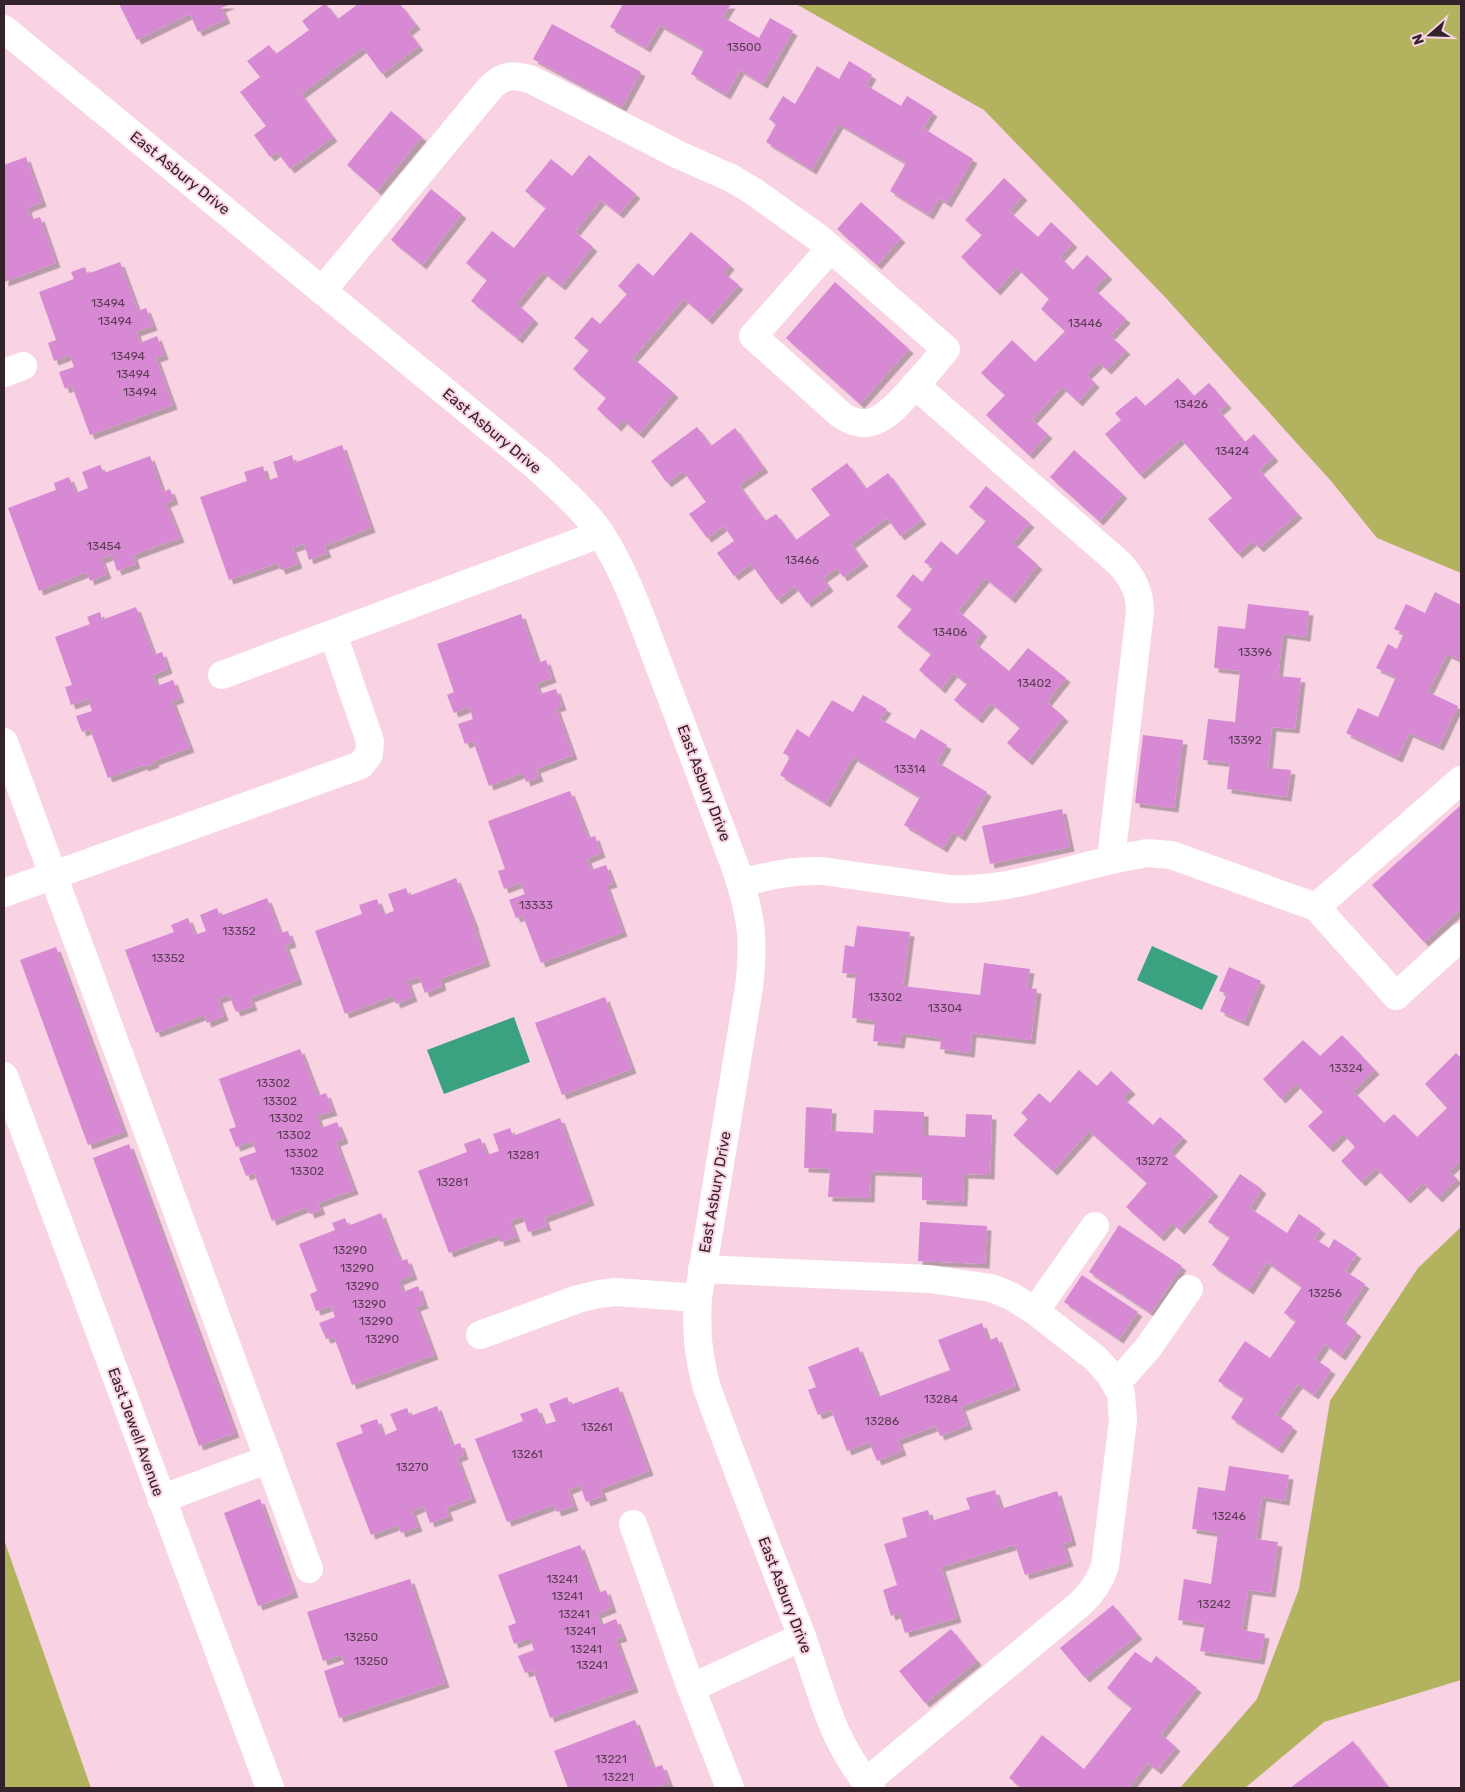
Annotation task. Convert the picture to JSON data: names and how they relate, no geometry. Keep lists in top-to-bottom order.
{
  "streets": {
    "street": ["East Asbury Drive", "East Jewell Avenue"]
  },
  "house_numbers": [
    "13500",
    "13494",
    "13494",
    "13446",
    "13494",
    "13494",
    "13494",
    "13426",
    "13424",
    "13454",
    "13466",
    "13406",
    "13396",
    "13402",
    "13392",
    "13314",
    "13333",
    "13352",
    "13352",
    "13302",
    "13304",
    "13324",
    "13302",
    "13302",
    "13302",
    "13302",
    "13302",
    "13281",
    "13272",
    "13302",
    "13281",
    "13290",
    "13290",
    "13290",
    "13256",
    "13290",
    "13290",
    "13290",
    "13284",
    "13286",
    "13261",
    "13261",
    "13270",
    "13246",
    "13241",
    "13241",
    "13242",
    "13241",
    "13241",
    "13250",
    "13241",
    "13250",
    "13241",
    "13221",
    "13221"
  ],
  "north": "left"
}
